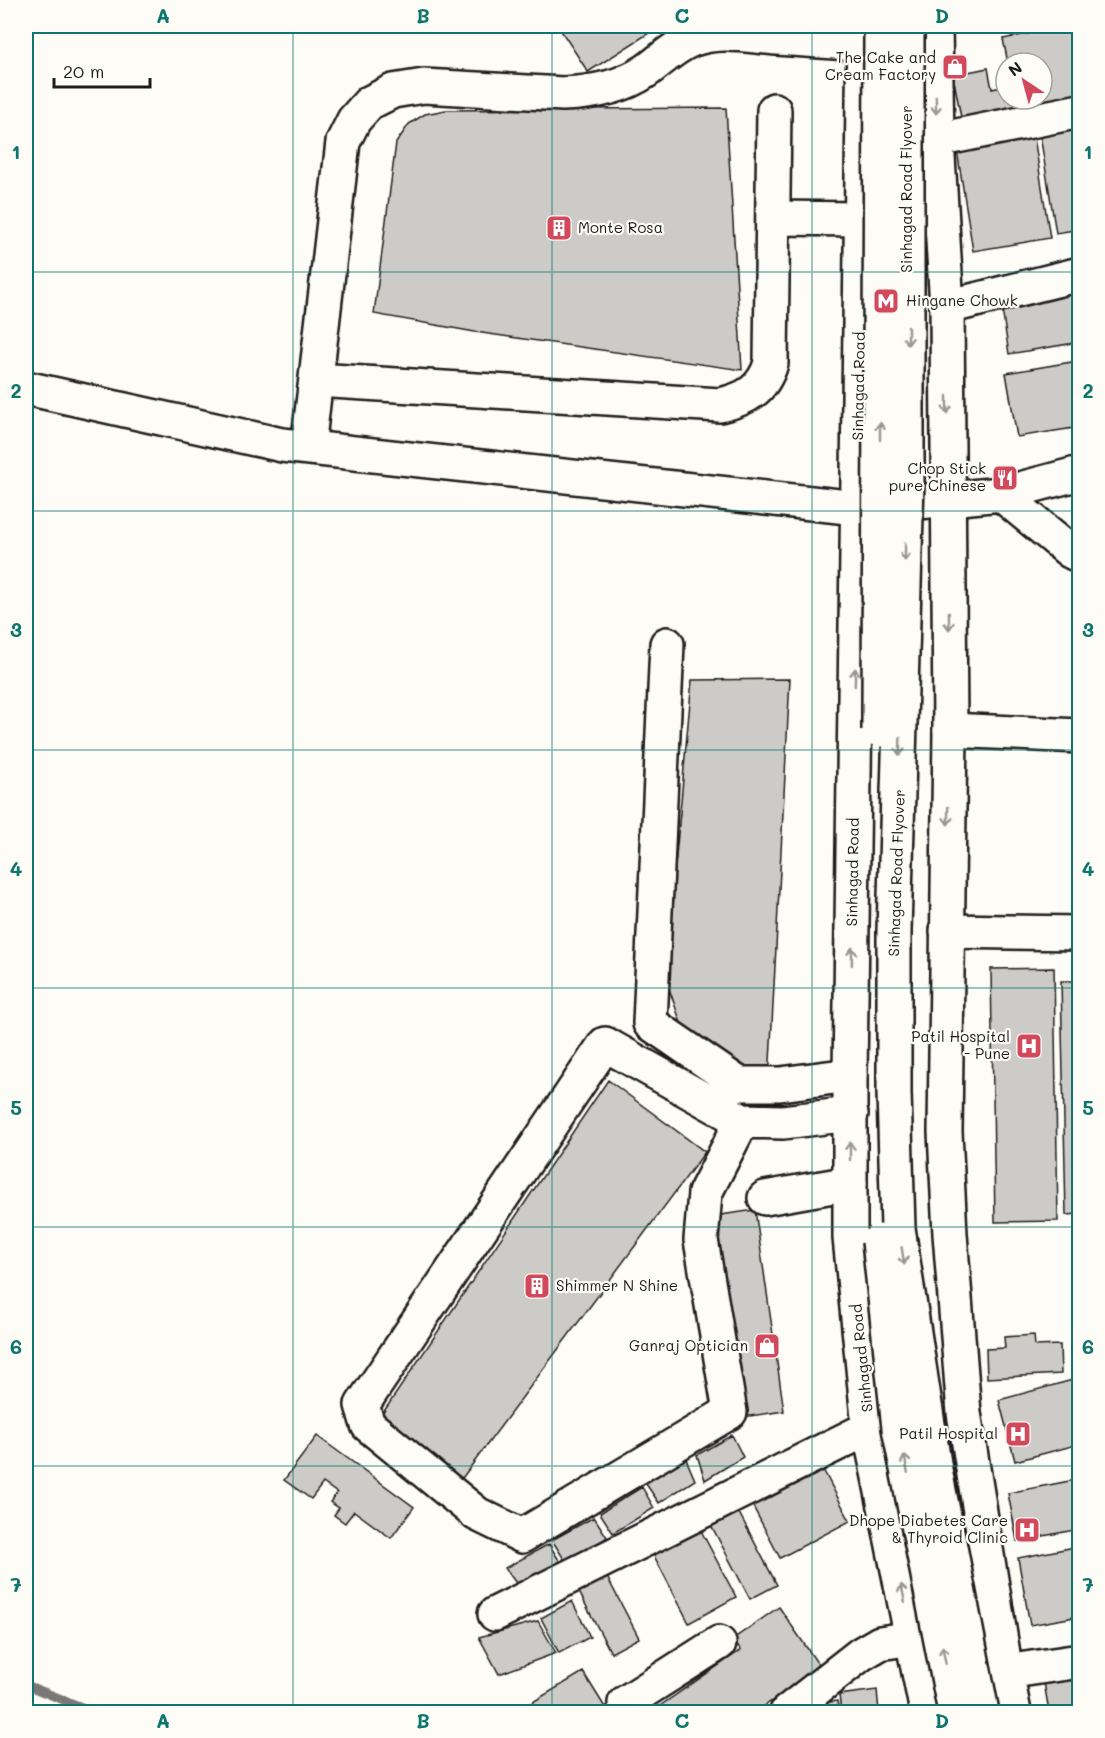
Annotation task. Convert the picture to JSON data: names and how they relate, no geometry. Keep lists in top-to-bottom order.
{
  "streets": {
    "main road": ["Sinhagad Road Flyover", "Sinhagad Road"]
  },
  "crossings": [
    ["Sinhagad Road Flyover", "Sinhagad Road"]
  ],
  "places": {
    "shop": ["The Cake and Cream Factory", "Ganraj Optician"],
    "building": ["Monte Rosa", "Shimmer N Shine"],
    "metro station": ["Hingane Chowk"],
    "restaurant": ["Chop Stick pure Chinese"],
    "hospital": ["Patil Hospital - Pune", "Patil Hospital", "Dhope Diabetes Care & Thyroid Clinic"]
  },
  "scale_bar": "20 m",
  "north": "top left",
  "grid": {
    "columns": [
      "A",
      "B",
      "C",
      "D"
    ],
    "rows": [
      "1",
      "2",
      "3",
      "4",
      "5",
      "6",
      "7"
    ]
  }
}
